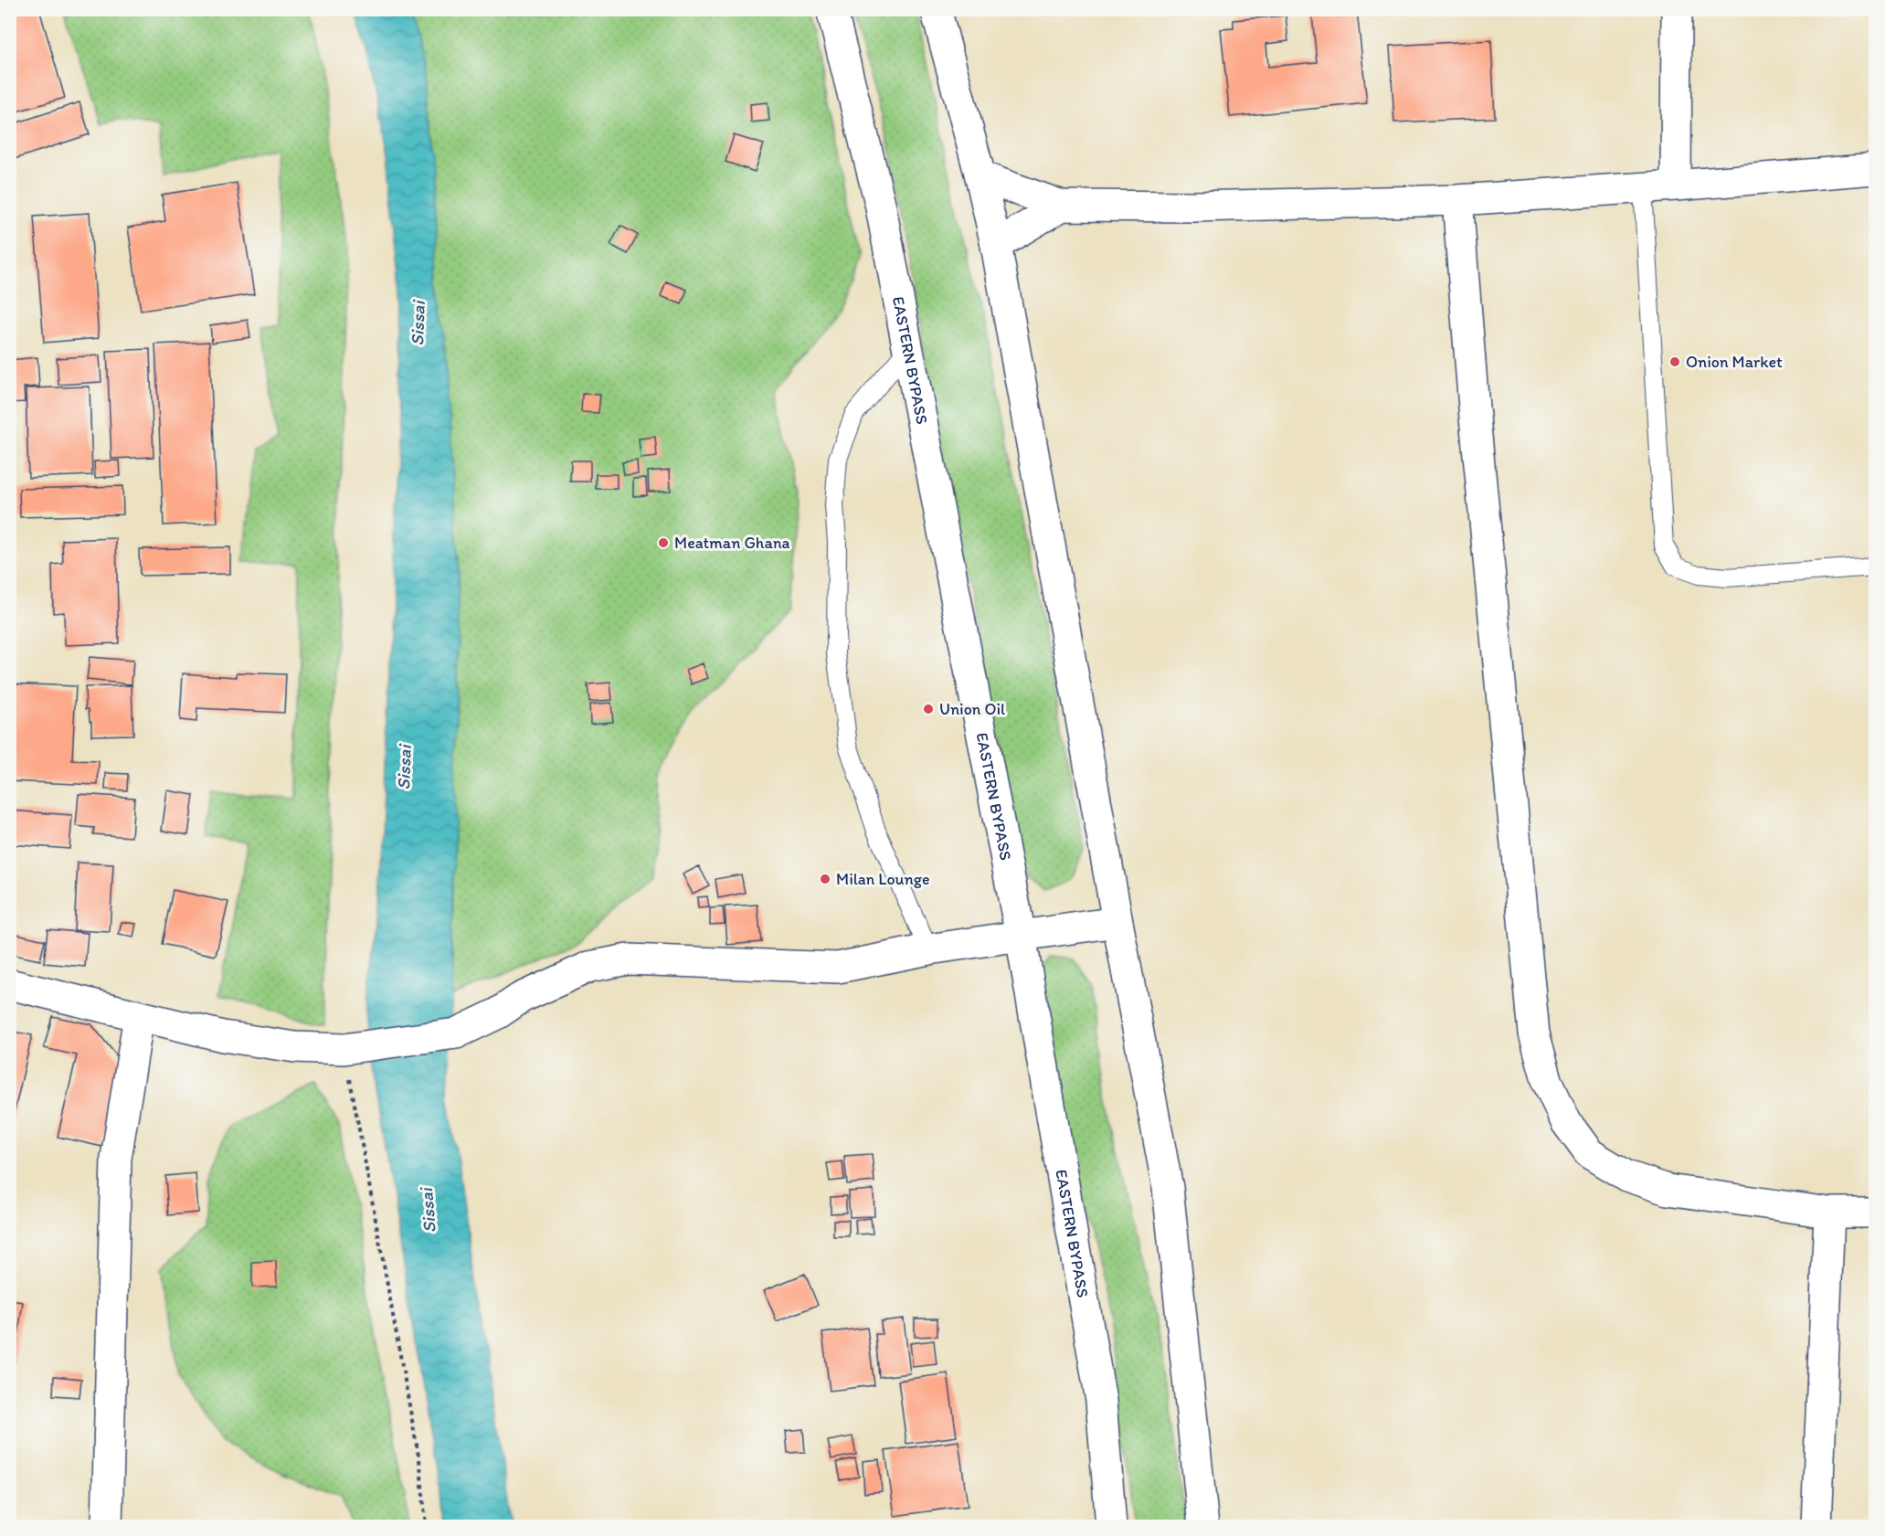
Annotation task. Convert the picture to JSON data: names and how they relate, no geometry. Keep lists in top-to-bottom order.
{
  "streets": {
    "main road": ["EASTERN BYPASS"]
  },
  "water": ["Sissai"],
  "places": [
    "Onion Market",
    "Meatman Ghana",
    "Union Oil",
    "Milan Lounge"
  ]
}
